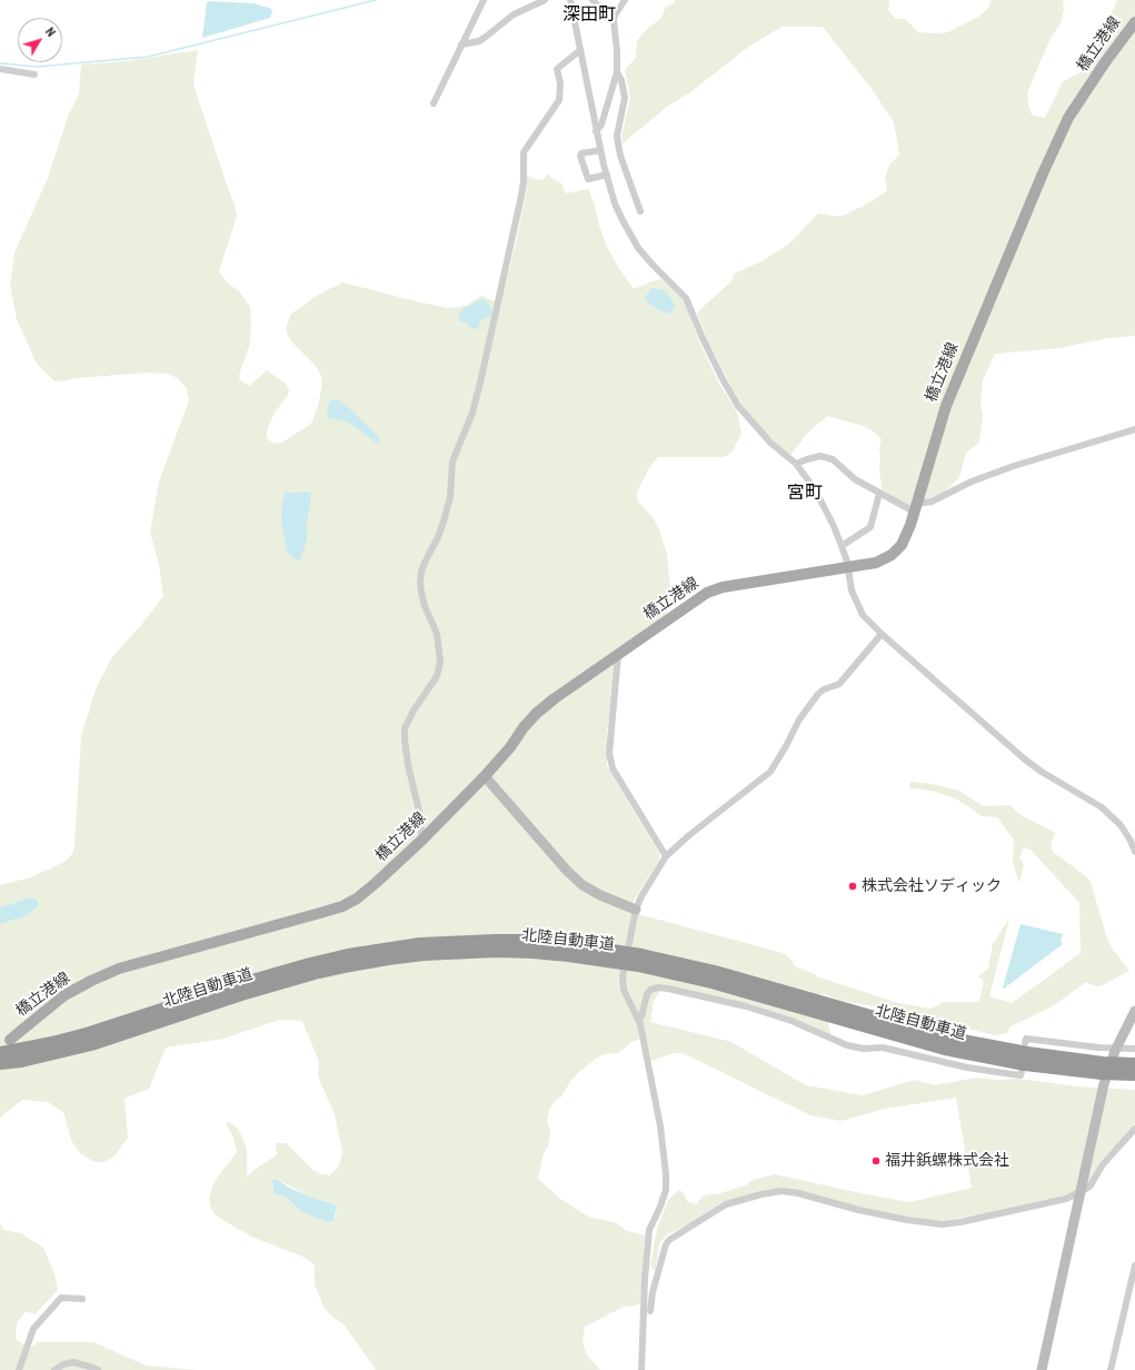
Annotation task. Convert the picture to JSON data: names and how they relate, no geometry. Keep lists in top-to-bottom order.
{
  "streets": {
    "highway": ["北陸自動車道"],
    "main road": ["橋立港線"]
  },
  "districts": ["深田町", "宮町"],
  "places": ["株式会社ソディック", "福井鋲螺株式会社"],
  "north": "top right"
}
